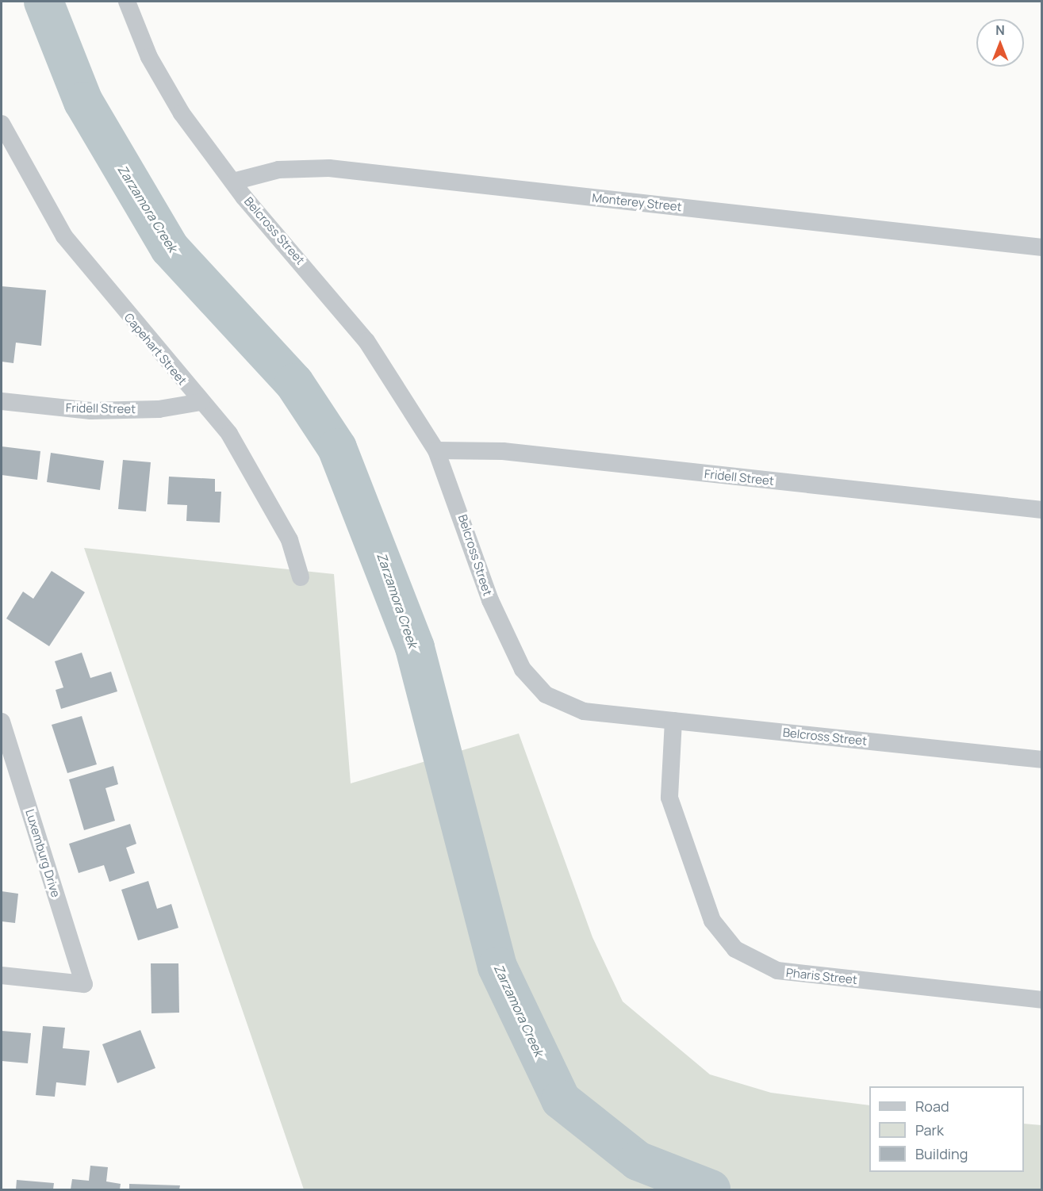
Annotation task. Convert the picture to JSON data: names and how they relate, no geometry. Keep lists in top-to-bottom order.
{
  "streets": {
    "street": [
      "Monterey Street",
      "Belcross Street",
      "Capehart Street",
      "Fridell Street",
      "Luxemburg Drive",
      "Pharis Street"
    ]
  },
  "crossings": [
    ["Monterey Street", "Belcross Street"],
    ["Belcross Street", "Fridell Street"],
    ["Belcross Street", "Pharis Street"],
    ["Capehart Street", "Fridell Street"]
  ],
  "water": ["Zarzamora Creek"],
  "legend": ["Road", "Park", "Building"],
  "north": "top"
}
